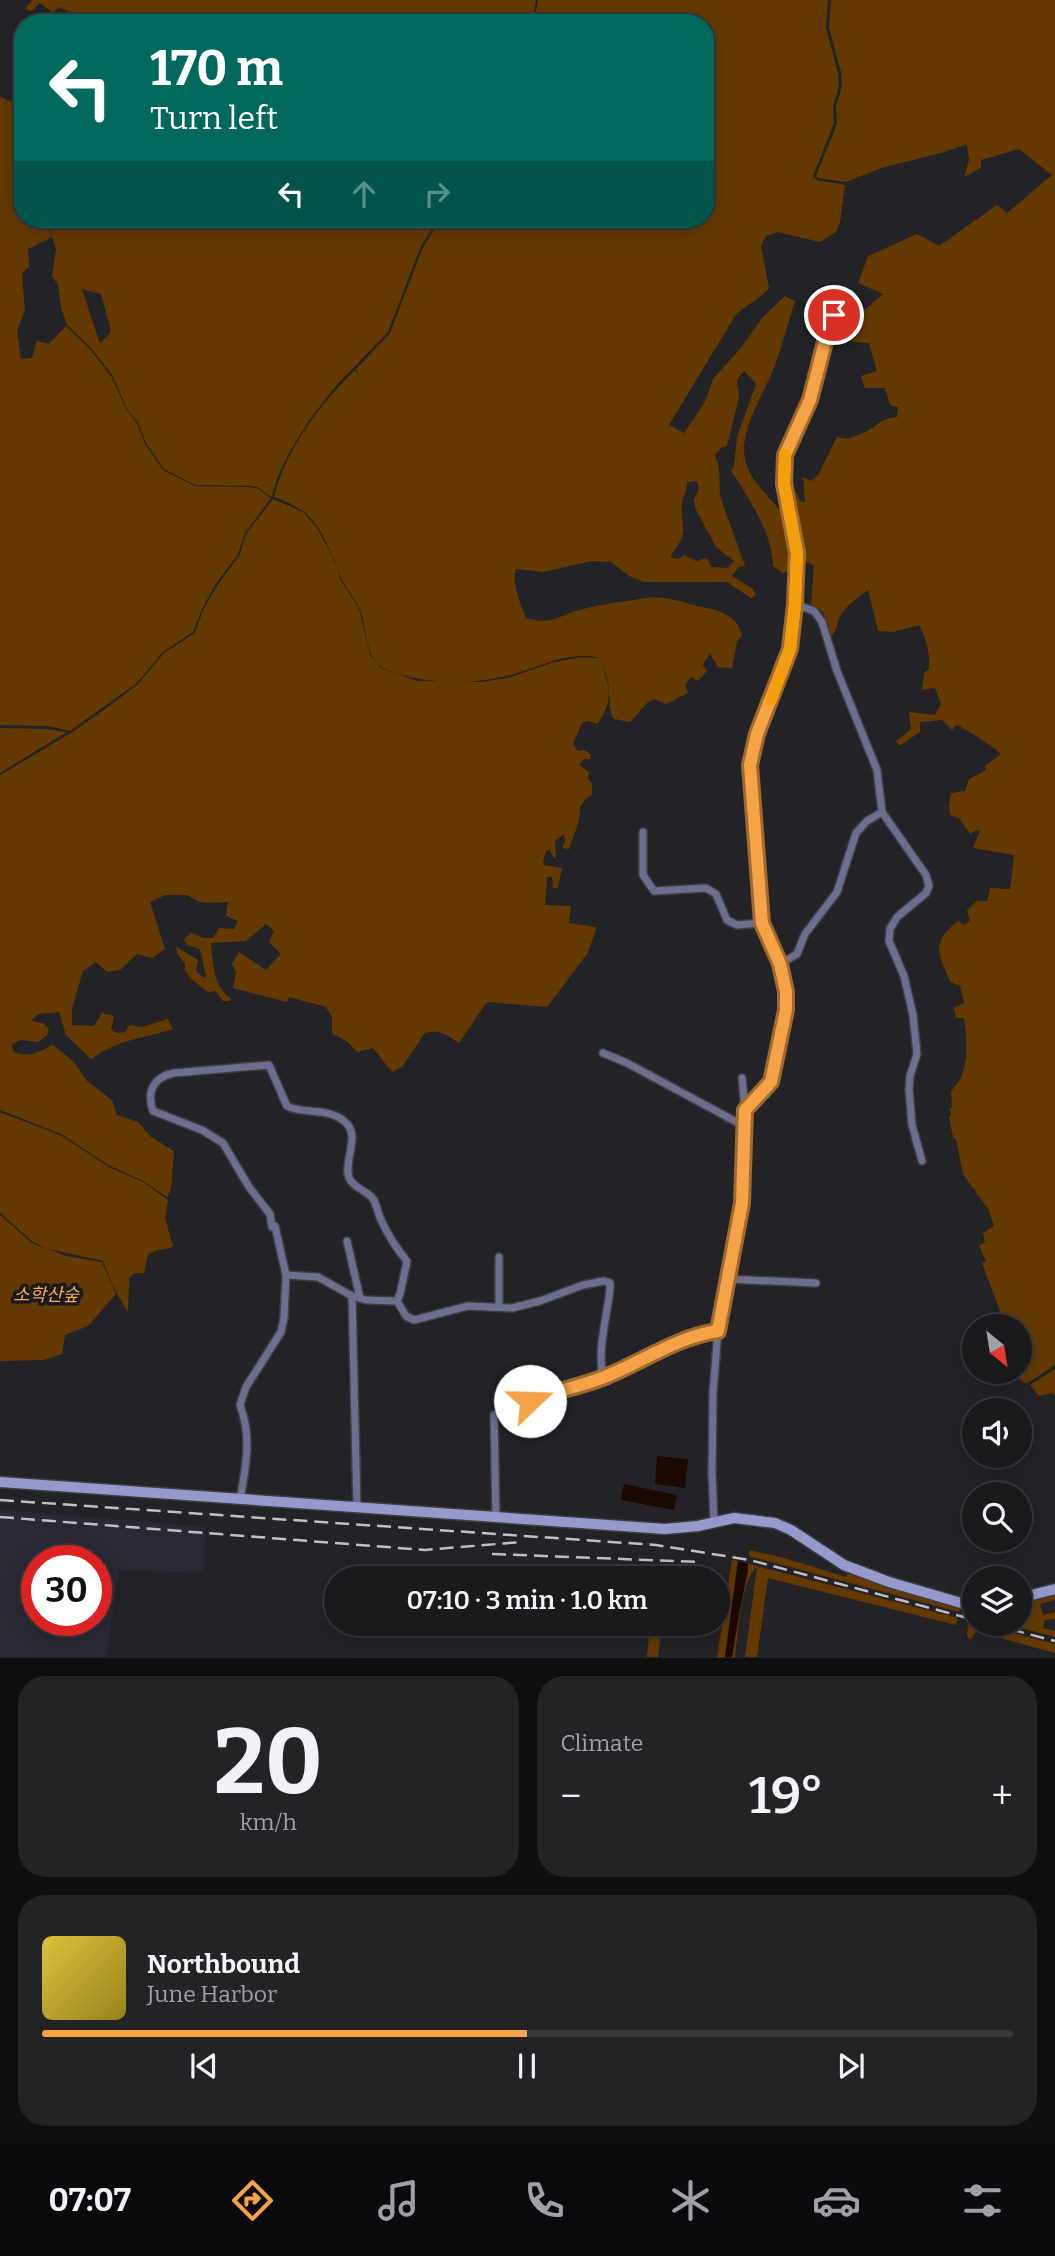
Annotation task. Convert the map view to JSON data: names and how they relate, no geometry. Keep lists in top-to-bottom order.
{
  "parks": ["소학산숲"],
  "north": "bottom right",
  "page": {
    "turn": ["170 m", "Turn left"],
    "limit": "30",
    "trip": "07:10 · 3 min · 1.0 km",
    "tile": [
      ["20", "km/h"],
      "Climate"
    ],
    "heat": ["−", "19°", "+"],
    "song": ["Northbound", "June Harbor"],
    "tabs": "07:07"
  }
}
